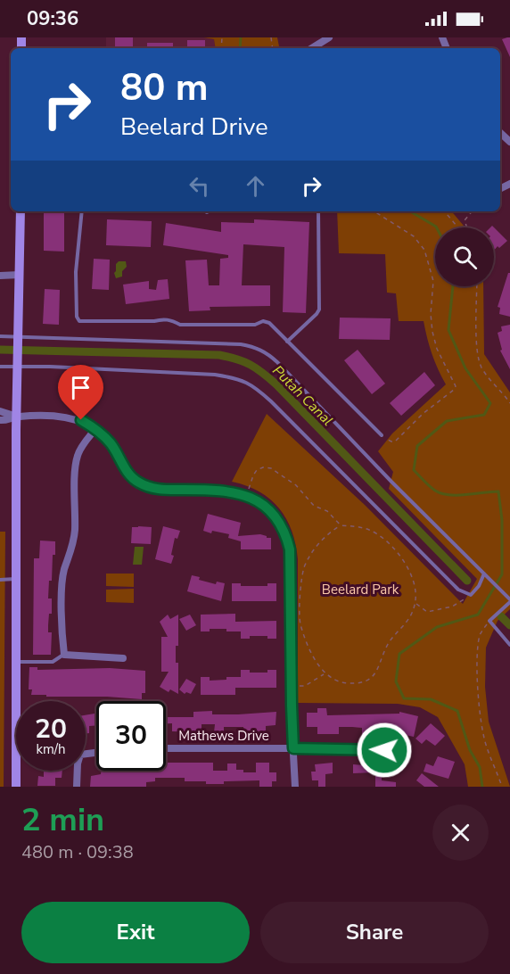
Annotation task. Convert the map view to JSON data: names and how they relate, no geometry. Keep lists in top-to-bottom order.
{
  "streets": {
    "street": ["Mathews Drive"]
  },
  "water": ["Putah Canal"],
  "parks": ["Beelard Park"],
  "page": {
    "status": "09:36",
    "turn": ["80 m", "Beelard Drive"],
    "speed": "20 km/h",
    "limit": "30",
    "heading": ["2 min", "480 m · 09:38"],
    "buttons": ["Exit", "Share"]
  }
}
